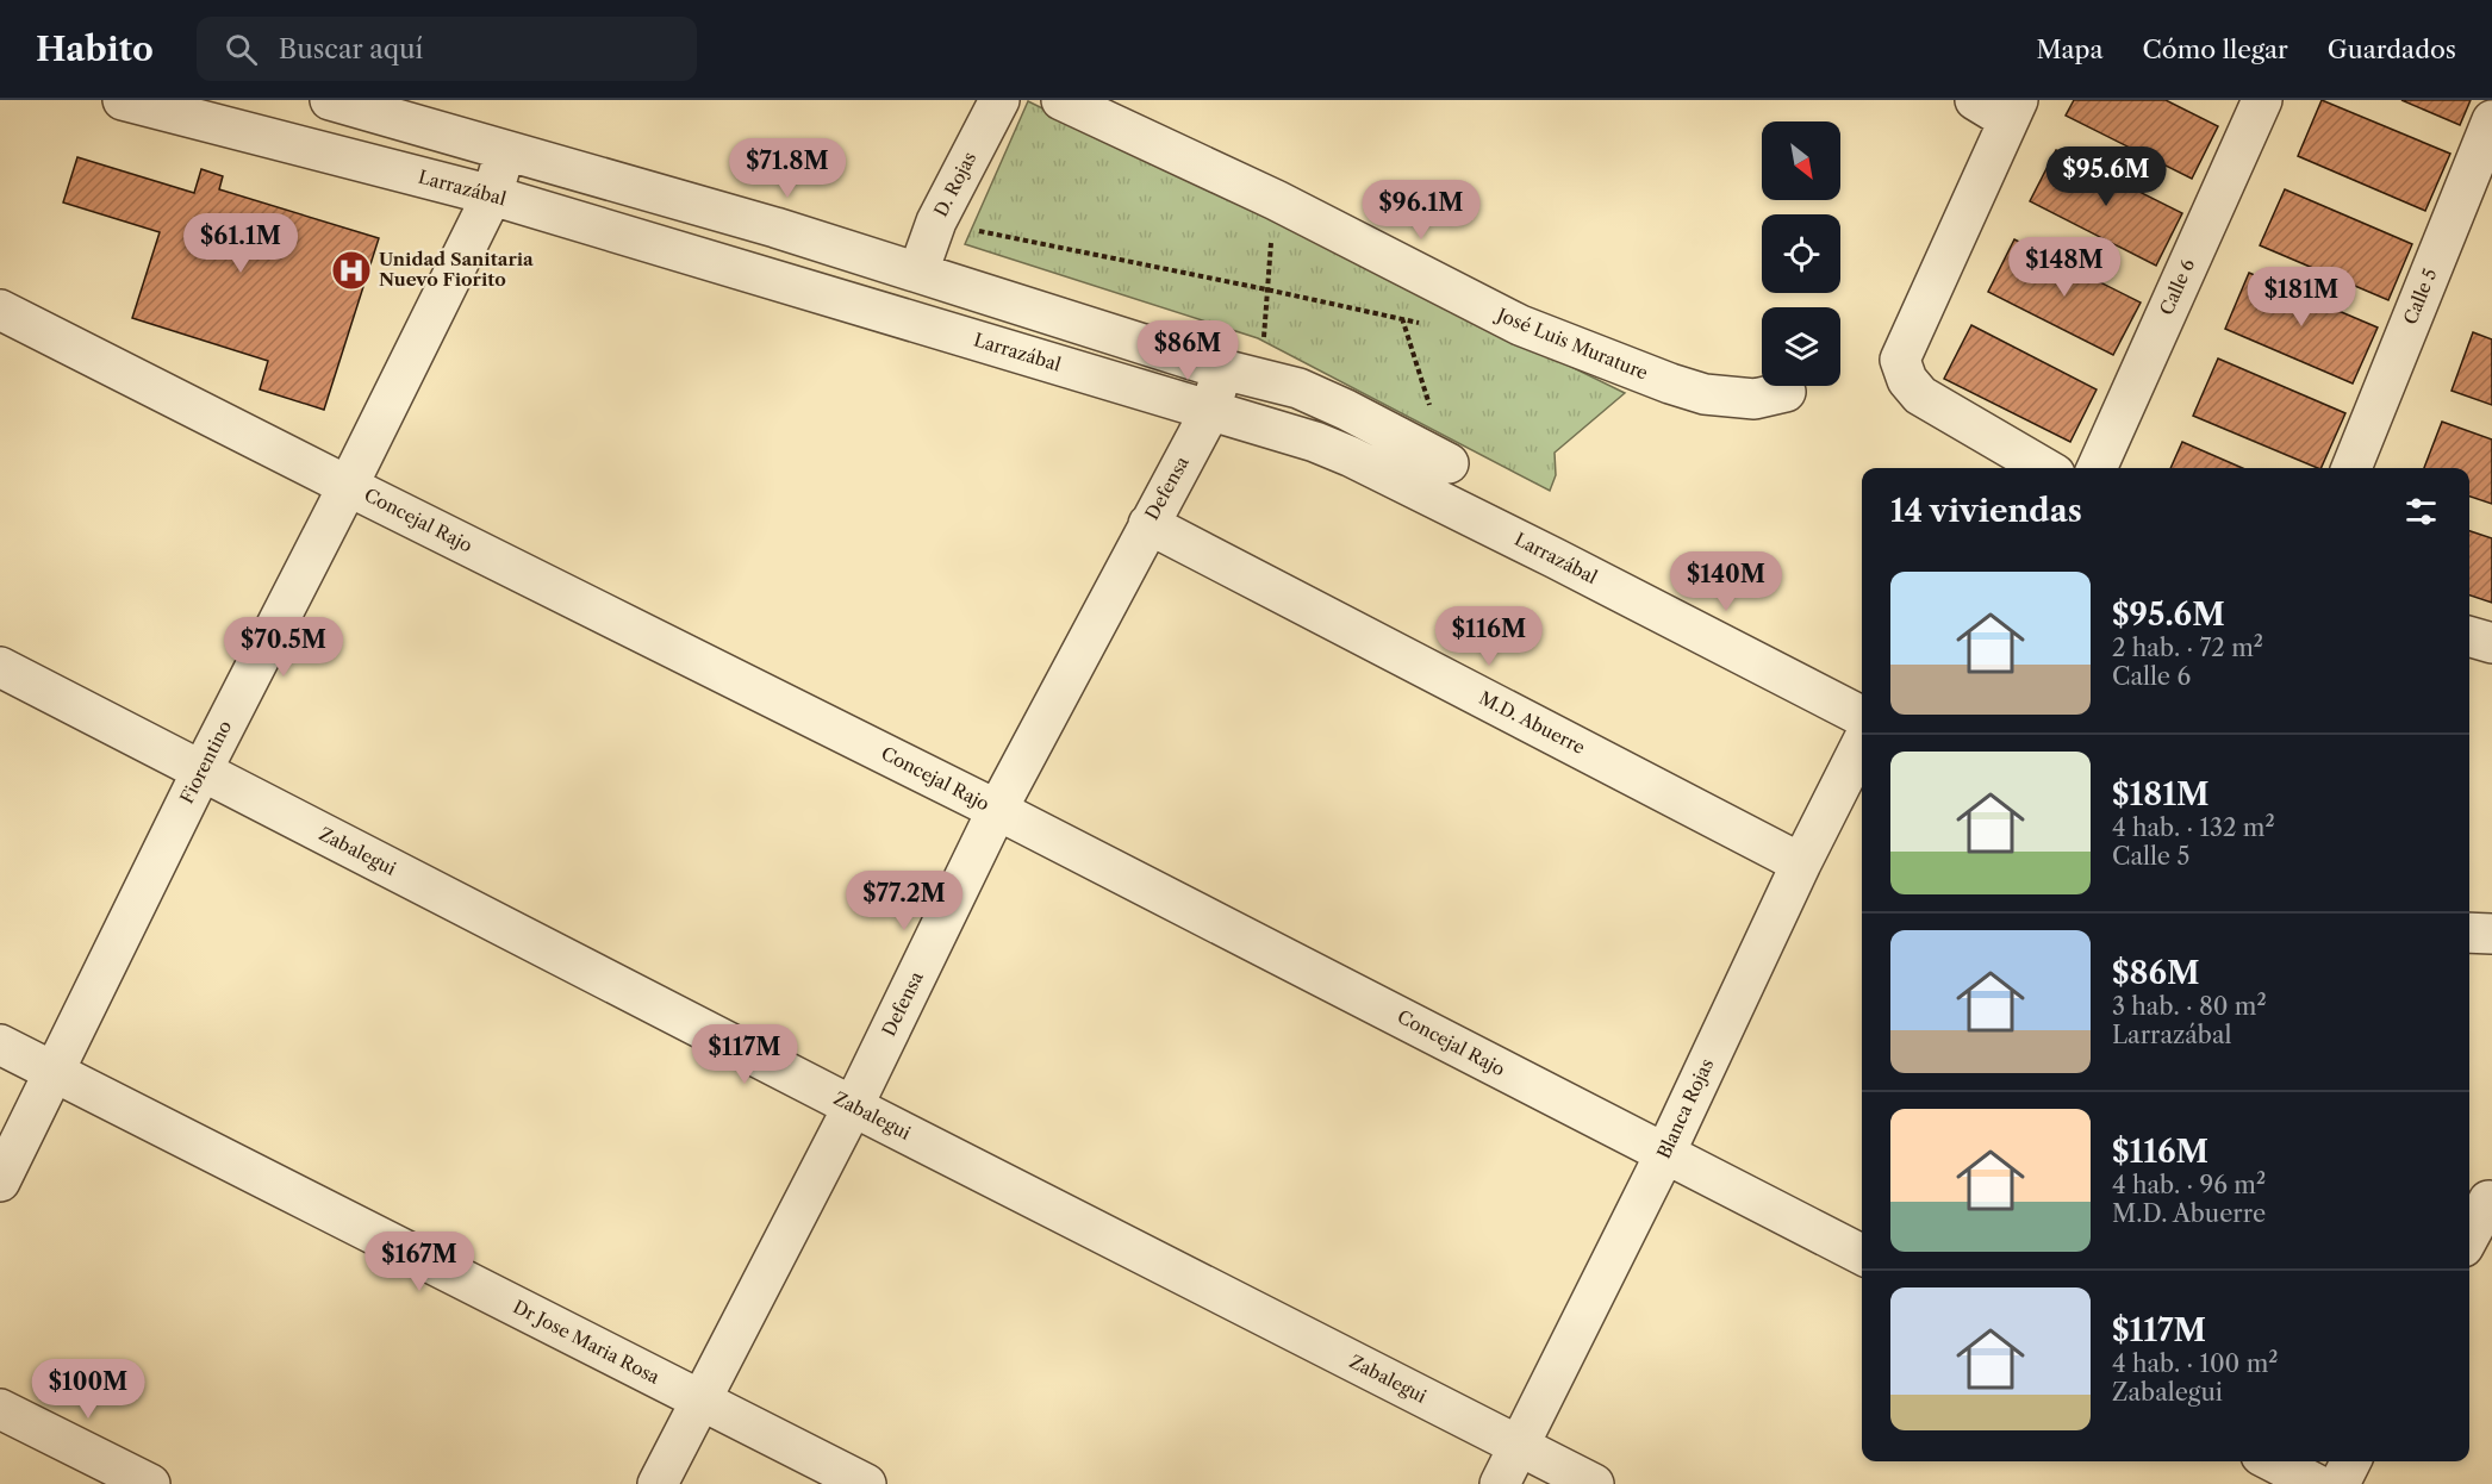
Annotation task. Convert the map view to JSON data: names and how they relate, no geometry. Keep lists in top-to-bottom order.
{
  "streets": {
    "street": [
      "D. Rojas",
      "Larrazábal",
      "Calle 6",
      "Calle 5",
      "José Luis Murature",
      "Defensa",
      "Concejal Rajo",
      "M.D. Abuerre",
      "Fiorentino",
      "Zabalegui",
      "Blanca Rojas",
      "Dr Jose Maria Rosa"
    ]
  },
  "crossings": [
    ["Larrazábal", "Defensa"],
    ["Larrazábal", "Fiorentino"],
    ["Defensa", "Concejal Rajo"],
    ["Defensa", "M.D. Abuerre"],
    ["Defensa", "Zabalegui"],
    ["Defensa", "Dr Jose Maria Rosa"],
    ["Concejal Rajo", "Fiorentino"],
    ["Concejal Rajo", "Blanca Rojas"],
    ["M.D. Abuerre", "Blanca Rojas"],
    ["Fiorentino", "Zabalegui"],
    ["Fiorentino", "Dr Jose Maria Rosa"],
    ["Zabalegui", "Blanca Rojas"]
  ],
  "places": {
    "hospital": ["Unidad Sanitaria Nuevo Fiorito"]
  },
  "north": "bottom right",
  "page": {
    "header": "Habito",
    "search": "Buscar aquí",
    "nav": ["Mapa", "Cómo llegar", "Guardados"],
    "price": [
      "$71.8M",
      "$95.6M",
      "$96.1M",
      "$61.1M",
      "$148M",
      "$181M",
      "$86M",
      "$140M",
      "$116M",
      "$70.5M",
      "$77.2M",
      "$117M",
      "$167M",
      "$100M"
    ],
    "heading": "14 viviendas",
    "list": [
      {
        "name": "$95.6M",
        "note": "2 hab. · 72 m² · Calle 6"
      },
      {
        "name": "$181M",
        "note": "4 hab. · 132 m² · Calle 5"
      },
      {
        "name": "$86M",
        "note": "3 hab. · 80 m² · Larrazábal"
      },
      {
        "name": "$116M",
        "note": "4 hab. · 96 m² · M.D. Abuerre"
      },
      {
        "name": "$117M",
        "note": "4 hab. · 100 m² · Zabalegui"
      }
    ]
  }
}
